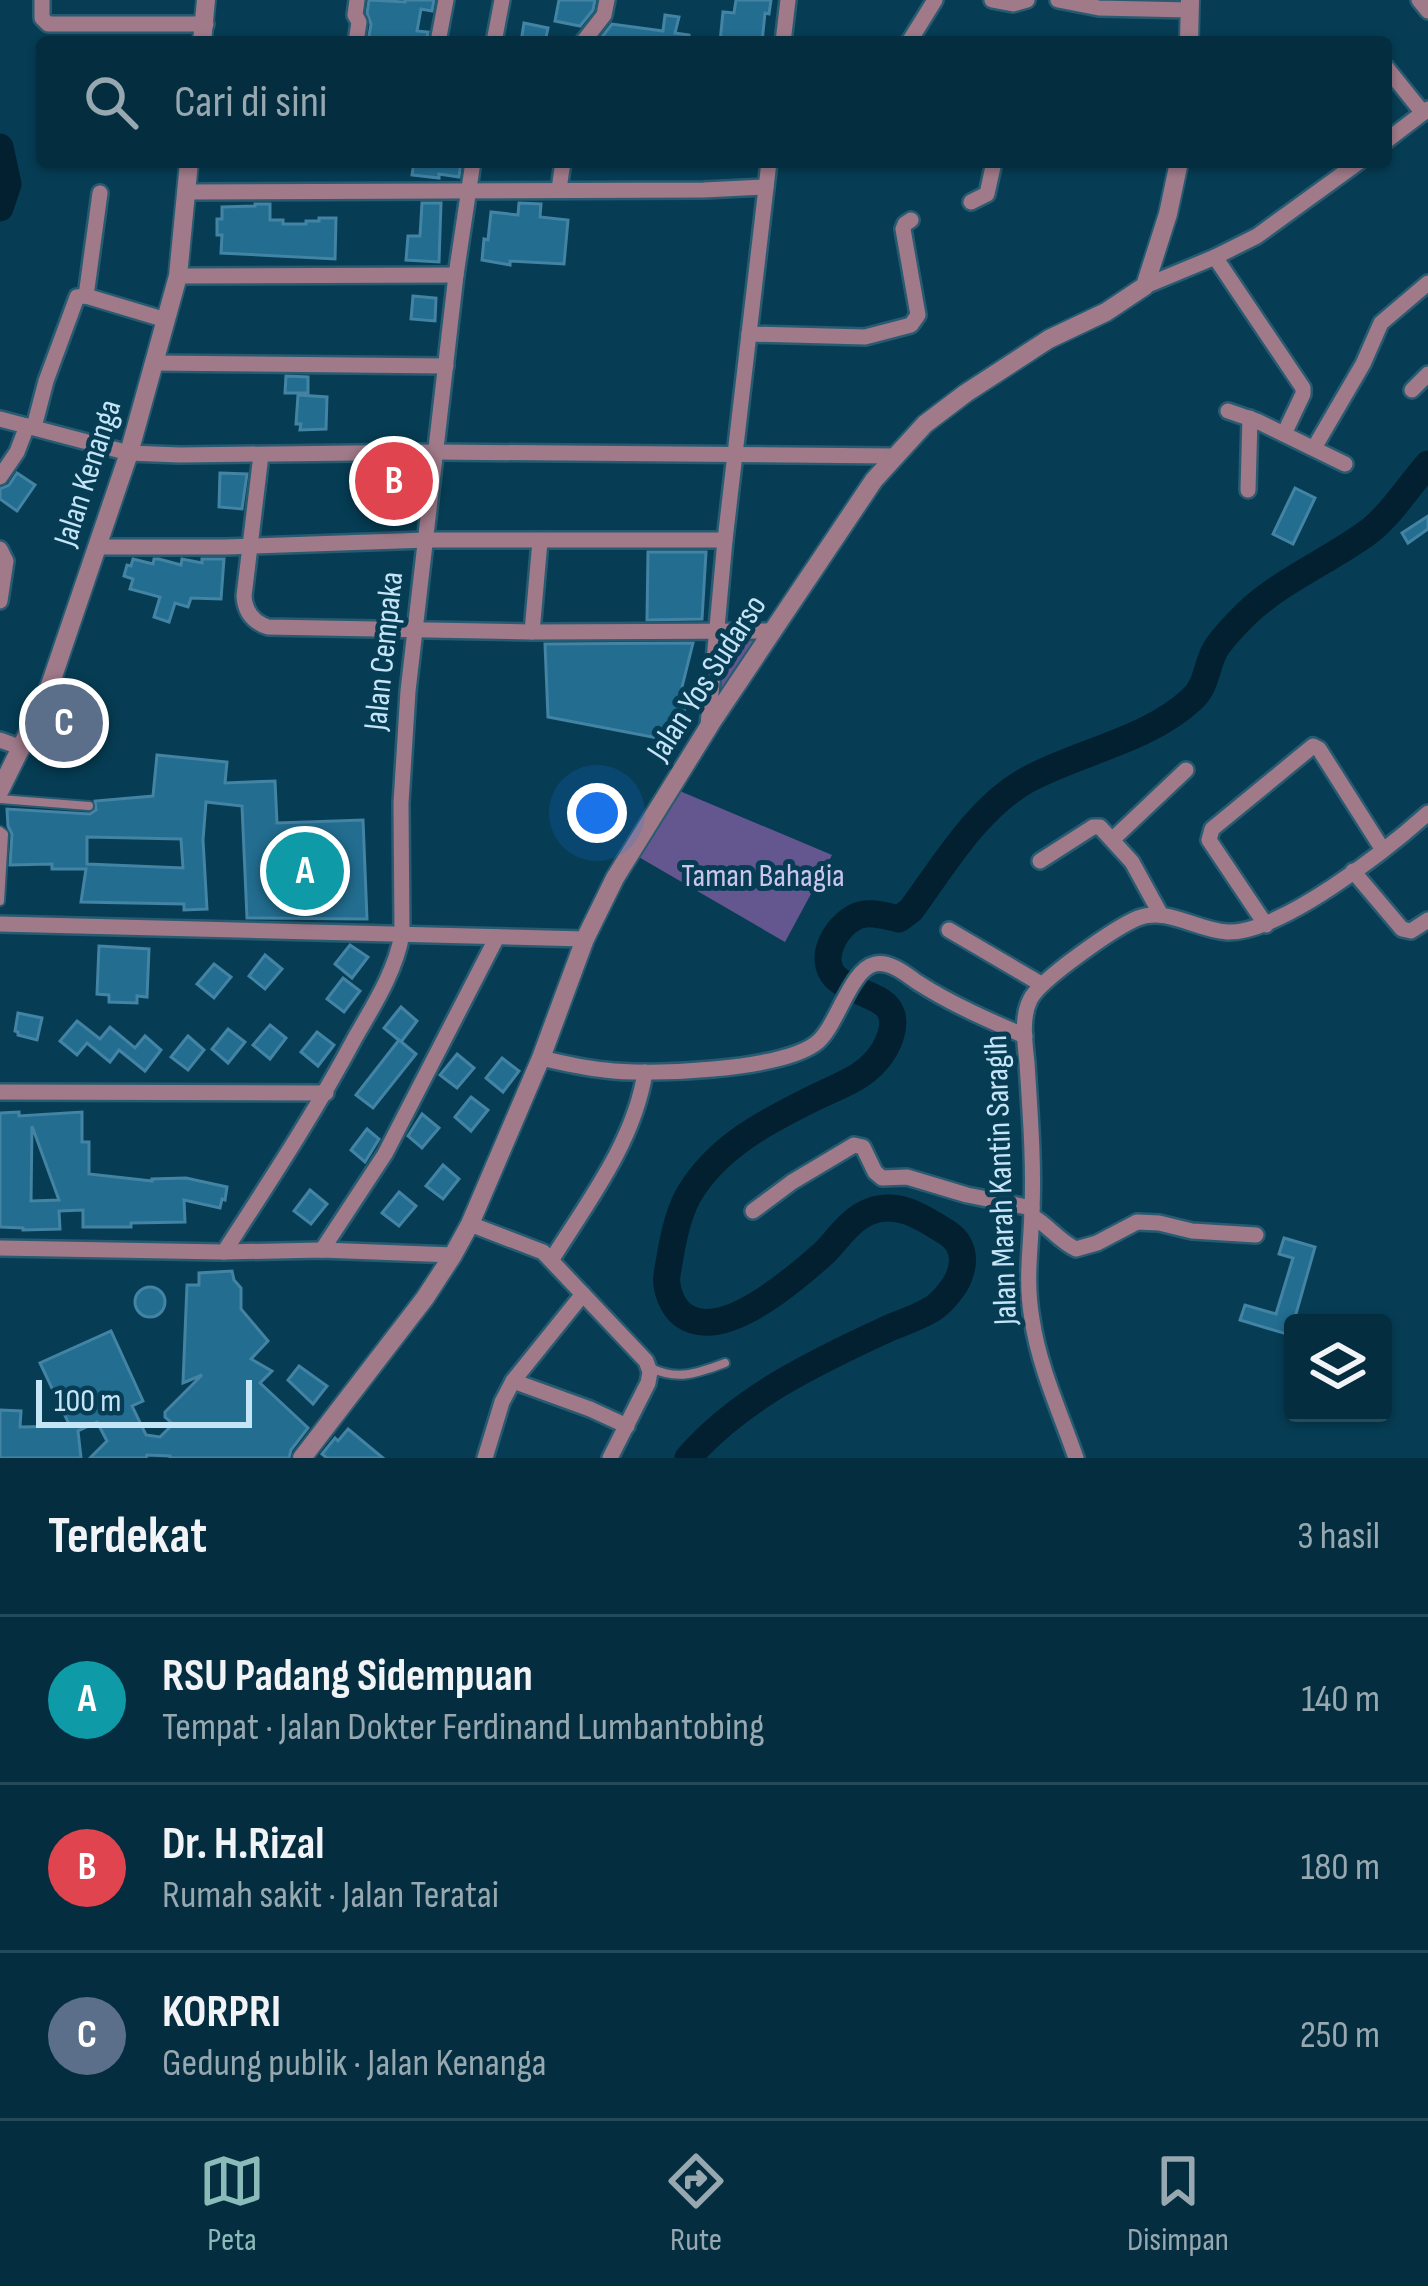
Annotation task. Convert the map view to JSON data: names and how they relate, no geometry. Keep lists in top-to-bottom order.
{
  "streets": {
    "street": [
      "Jalan Kenanga",
      "Jalan Cempaka",
      "Jalan Yos Sudarso",
      "Jalan Marah Kantin Saragih"
    ]
  },
  "parks": ["Taman Bahagia"],
  "scale_bar": "100 m",
  "page": {
    "search": "Cari di sini",
    "pins": ["B", "C", "A"],
    "scale": "100 m",
    "heading": ["Terdekat", "3 hasil"],
    "list": [
      {
        "mark": "A",
        "name": "RSU Padang Sidempuan",
        "note": "Tempat · Jalan Dokter Ferdinand Lumbantobing",
        "value": "140 m"
      },
      {
        "mark": "B",
        "name": "Dr. H.Rizal",
        "note": "Rumah sakit · Jalan Teratai",
        "value": "180 m"
      },
      {
        "mark": "C",
        "name": "KORPRI",
        "note": "Gedung publik · Jalan Kenanga",
        "value": "250 m"
      }
    ],
    "nav": ["Peta", "Rute", "Disimpan"]
  }
}
